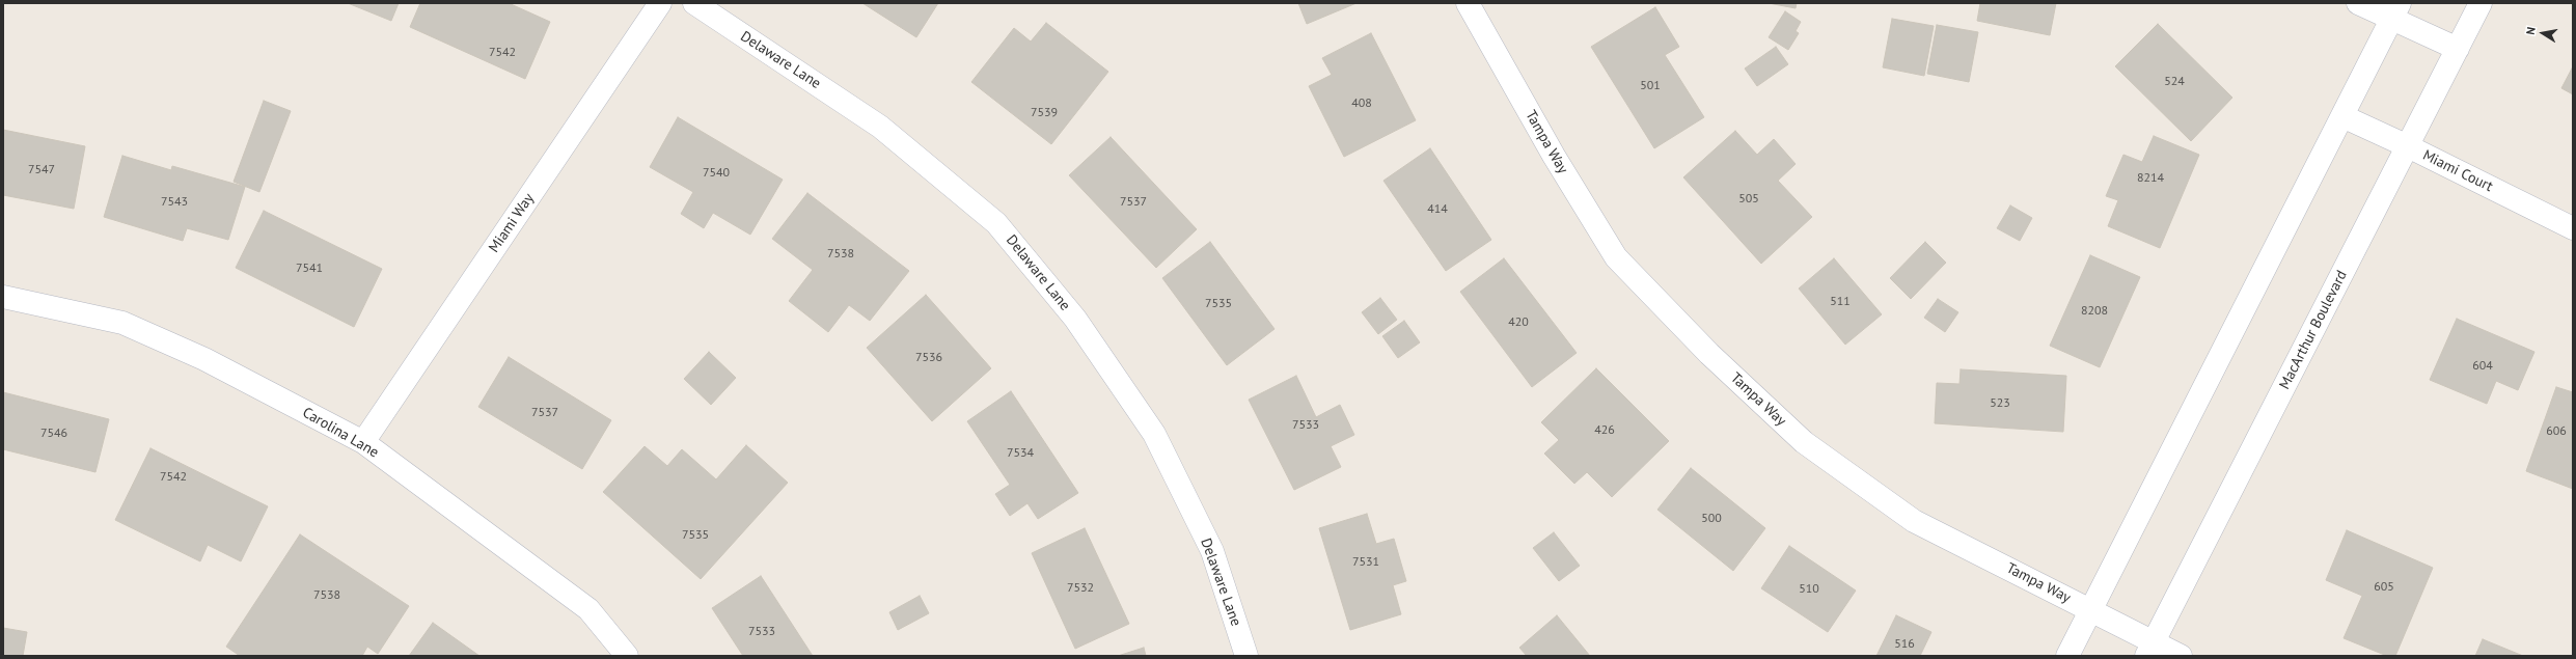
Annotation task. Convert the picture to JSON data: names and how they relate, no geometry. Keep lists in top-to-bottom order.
{
  "streets": {
    "street": [
      "Delaware Lane",
      "Tampa Way",
      "Miami Court",
      "Miami Way",
      "MacArthur Boulevard",
      "Carolina Lane"
    ]
  },
  "crossings": [
    ["Tampa Way", "MacArthur Boulevard"],
    ["Miami Court", "MacArthur Boulevard"],
    ["Miami Way", "Carolina Lane"]
  ],
  "house_numbers": [
    "7542",
    "524",
    "501",
    "408",
    "7539",
    "7547",
    "7540",
    "8214",
    "505",
    "7543",
    "7537",
    "414",
    "7538",
    "7541",
    "511",
    "7535",
    "8208",
    "420",
    "7536",
    "604",
    "523",
    "7537",
    "7533",
    "426",
    "606",
    "7546",
    "7534",
    "7542",
    "500",
    "7535",
    "7531",
    "605",
    "7532",
    "510",
    "7538",
    "7533",
    "516"
  ],
  "north": "left"
}
